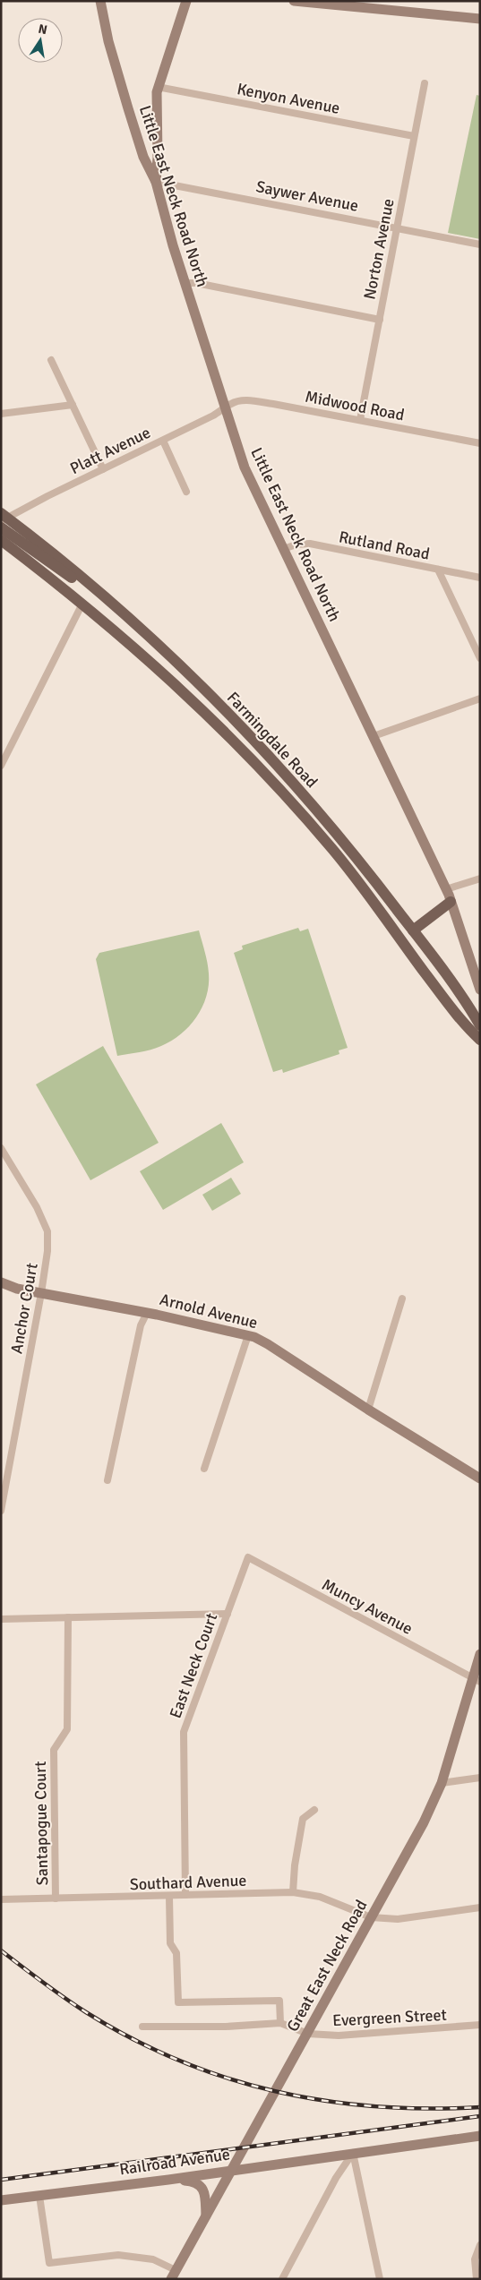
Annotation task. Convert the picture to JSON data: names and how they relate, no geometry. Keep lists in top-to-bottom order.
{
  "streets": {
    "main road": [
      "Little East Neck Road North",
      "Farmingdale Road",
      "Arnold Avenue",
      "Great East Neck Road",
      "Railroad Avenue"
    ],
    "street": [
      "Kenyon Avenue",
      "Saywer Avenue",
      "Norton Avenue",
      "Midwood Road",
      "Platt Avenue",
      "Rutland Road",
      "Anchor Court",
      "Muncy Avenue",
      "East Neck Court",
      "Santapogue Court",
      "Southard Avenue",
      "Evergreen Street"
    ]
  },
  "crossings": [
    ["Kenyon Avenue", "Norton Avenue"],
    ["Little East Neck Road North", "Saywer Avenue"],
    ["Little East Neck Road North", "Midwood Road"],
    ["Little East Neck Road North", "Platt Avenue"],
    ["Little East Neck Road North", "Rutland Road"],
    ["Saywer Avenue", "Norton Avenue"],
    ["Norton Avenue", "Midwood Road"],
    ["Midwood Road", "Platt Avenue"],
    ["Platt Avenue", "Farmingdale Road"],
    ["Anchor Court", "Arnold Avenue"],
    ["Muncy Avenue", "East Neck Court"],
    ["Muncy Avenue", "Great East Neck Road"],
    ["East Neck Court", "Southard Avenue"],
    ["Santapogue Court", "Southard Avenue"],
    ["Southard Avenue", "Great East Neck Road"],
    ["Great East Neck Road", "Evergreen Street"],
    ["Great East Neck Road", "Railroad Avenue"]
  ],
  "north": "top"
}
